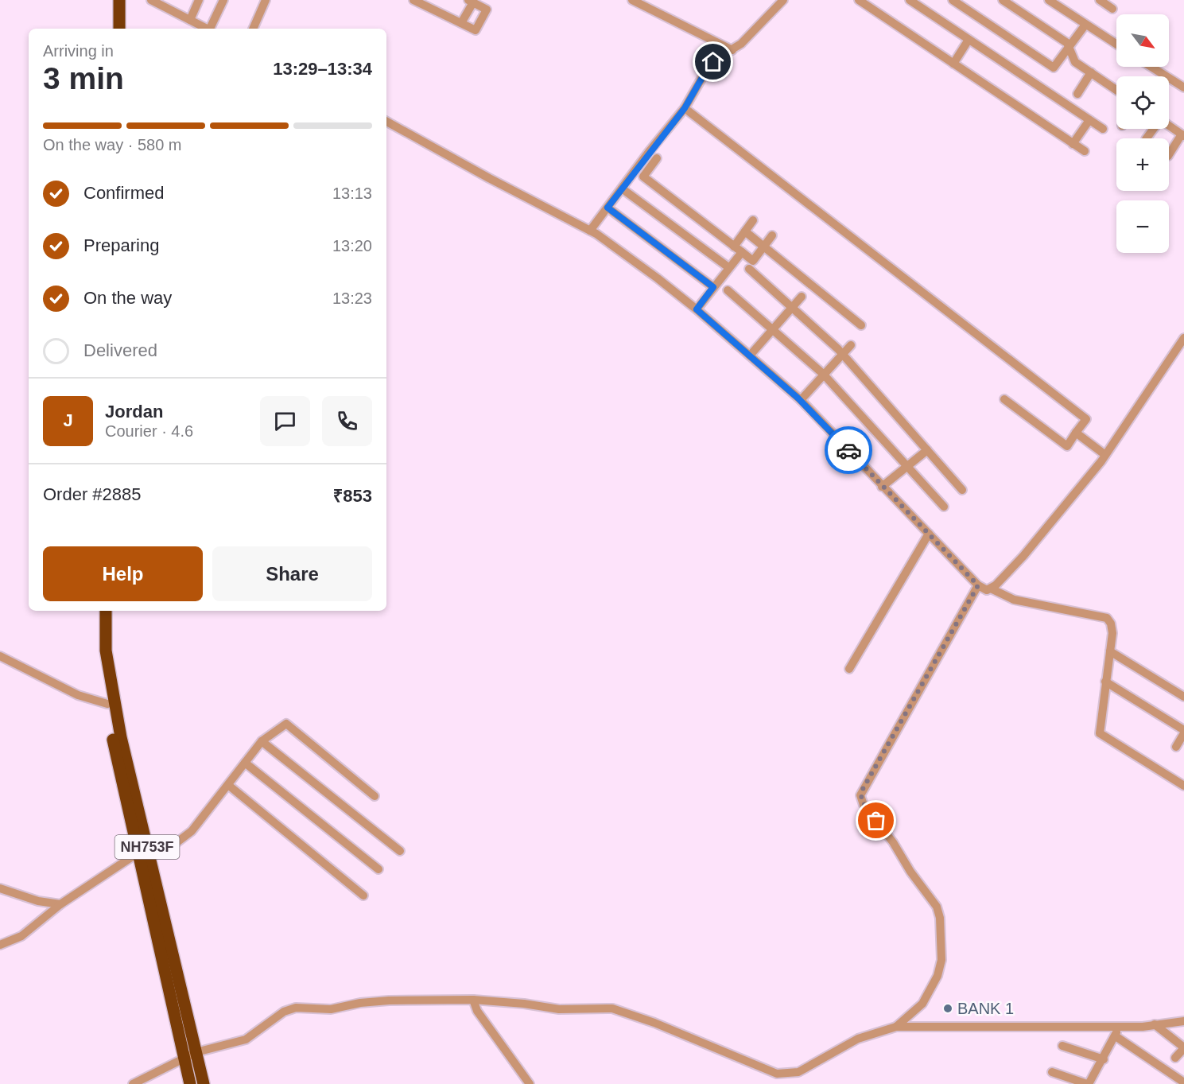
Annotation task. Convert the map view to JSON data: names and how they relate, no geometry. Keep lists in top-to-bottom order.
{
  "streets": {
    "highway": ["NH753F"]
  },
  "places": ["BANK 1"],
  "north": "bottom right",
  "page": {
    "map_buttons": ["+", "−"],
    "heading": ["3 min", "Arriving in", "13:29–13:34"],
    "panel": [
      "Jordan",
      "Courier · 4.6",
      "Order #2885",
      "₹853"
    ],
    "bar": "On the way · 580 m",
    "list": [
      ["Confirmed", "13:13"],
      ["Preparing", "13:20"],
      ["On the way", "13:23"],
      "Delivered"
    ],
    "round": "J",
    "buttons": ["Help", "Share"]
  }
}
